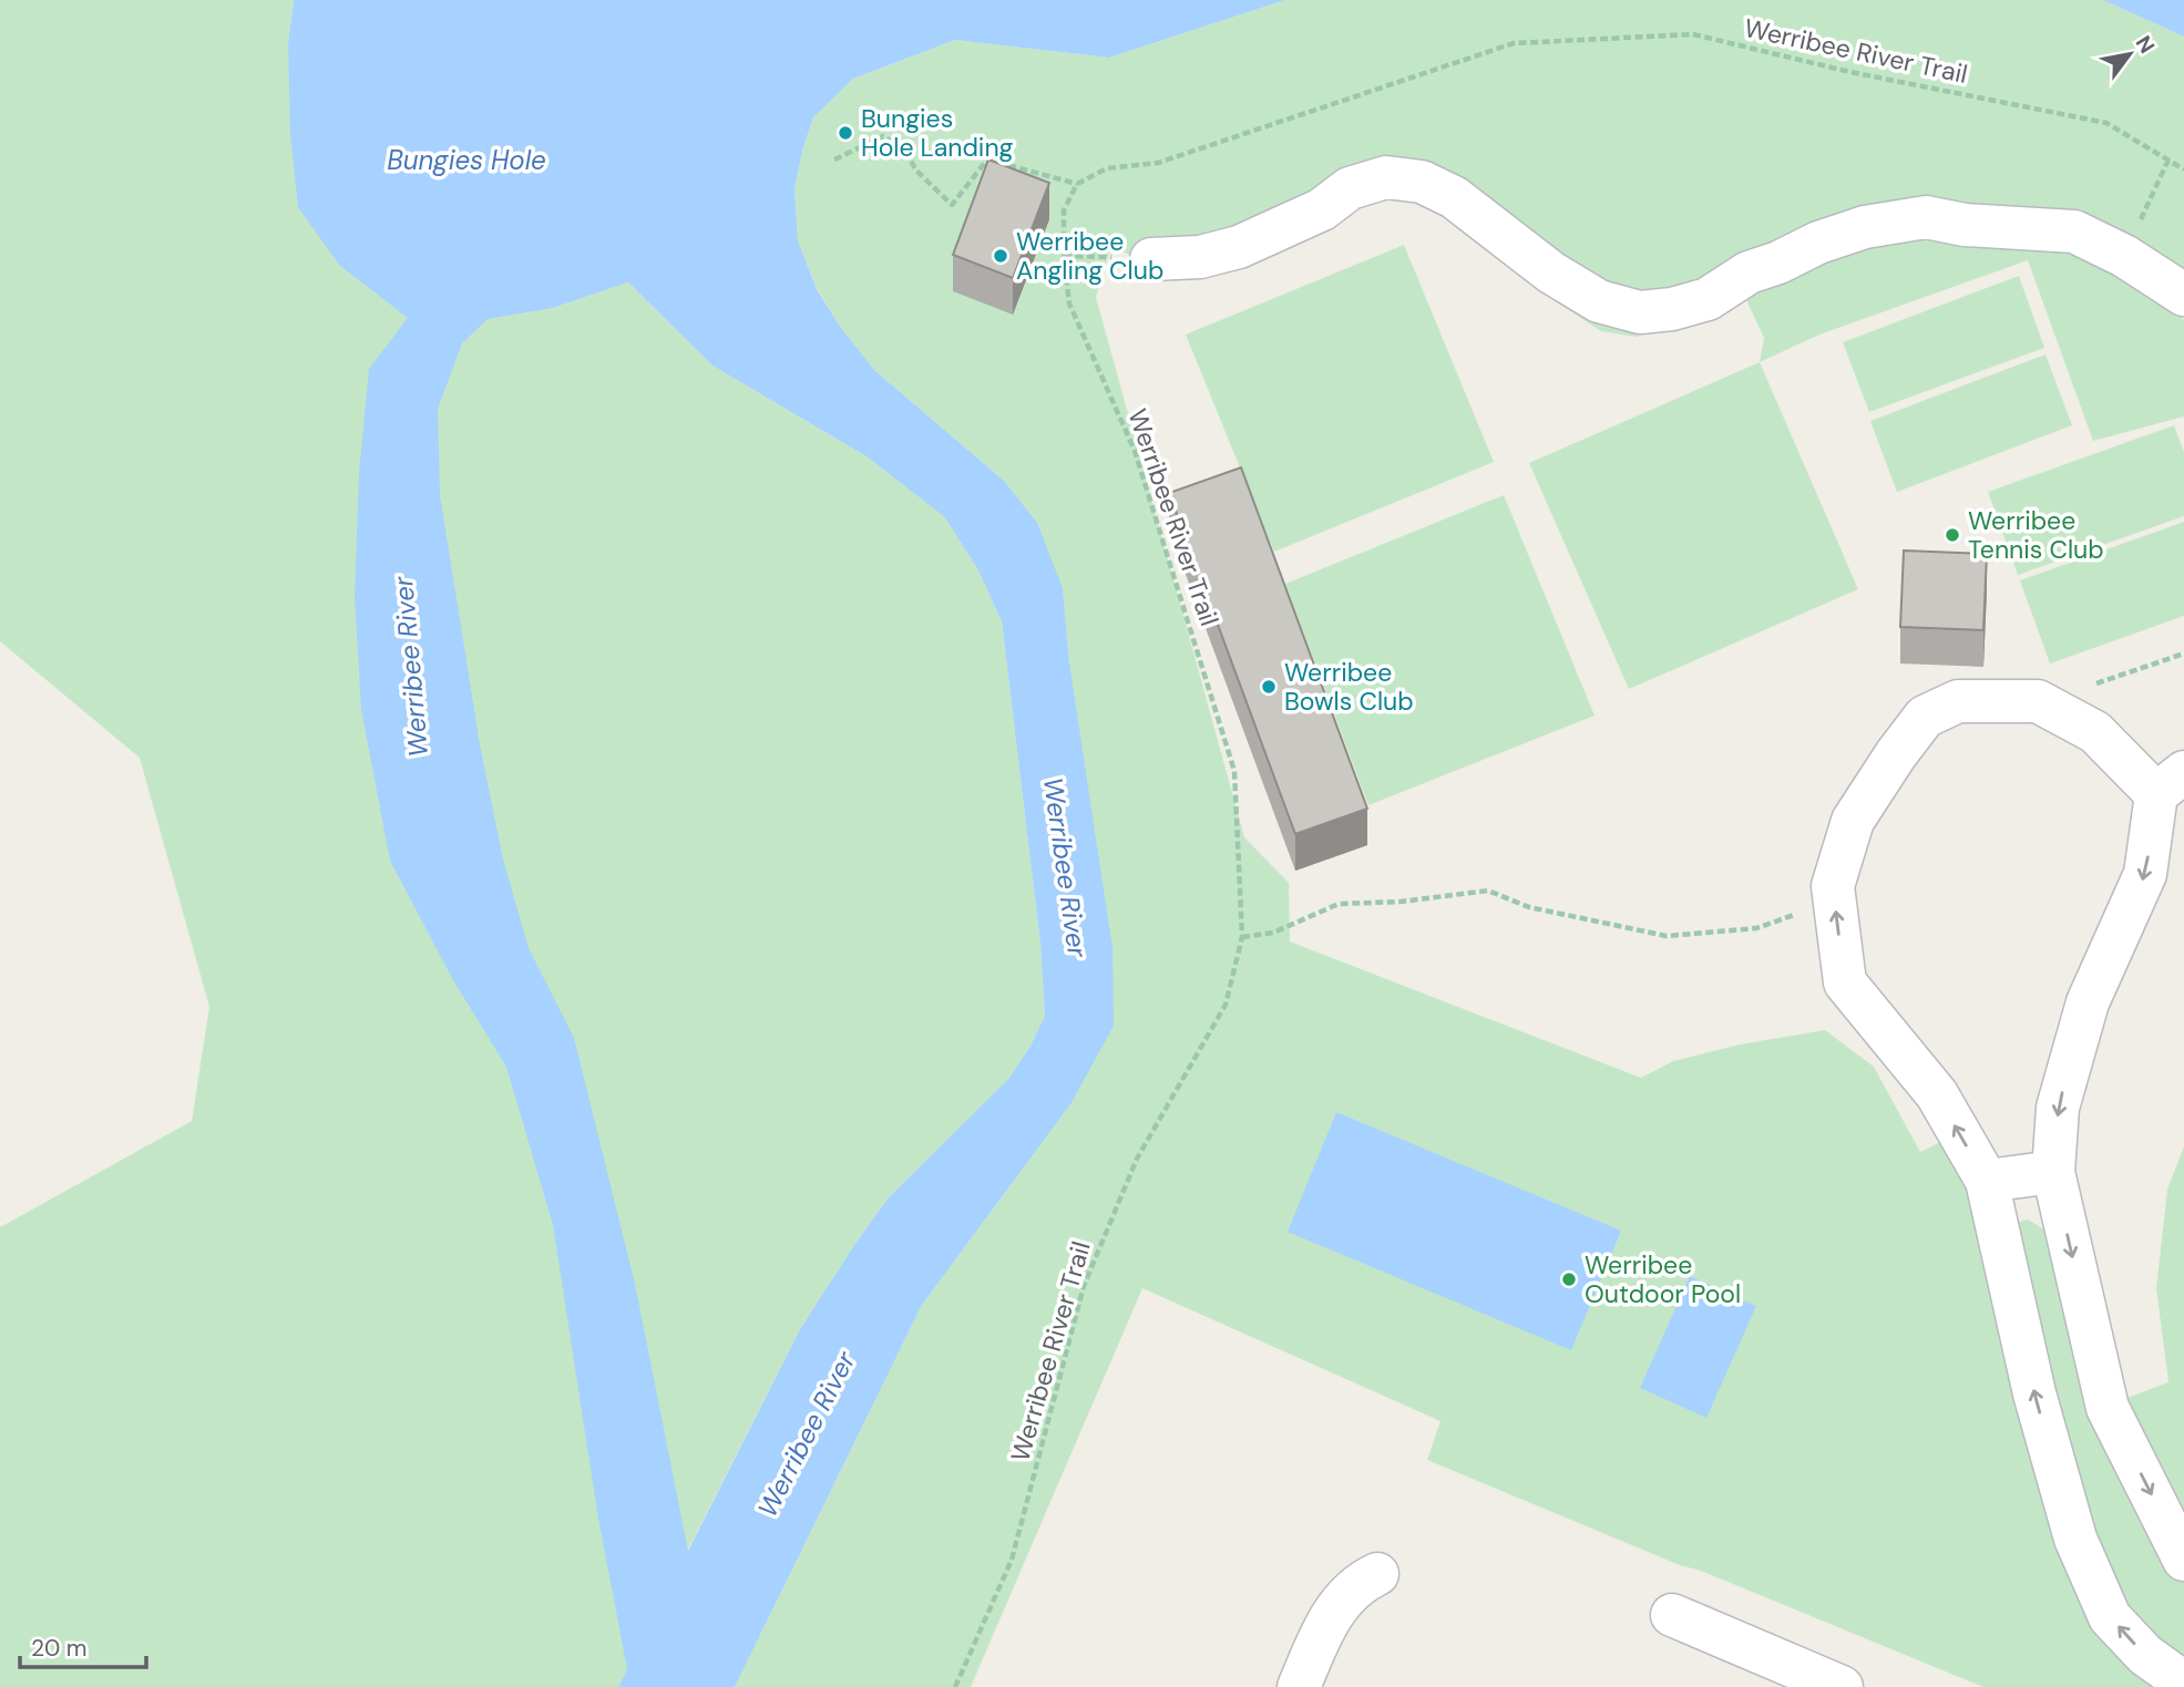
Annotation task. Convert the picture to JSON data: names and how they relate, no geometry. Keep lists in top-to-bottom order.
{
  "streets": {
    "path": ["Werribee River Trail"]
  },
  "water": ["Bungies Hole", "Werribee River"],
  "places": [
    "Bungies Hole Landing",
    "Werribee Angling Club",
    "Werribee Tennis Club",
    "Werribee Bowls Club",
    "Werribee Outdoor Pool"
  ],
  "scale_bar": "20 m",
  "north": "top right"
}
